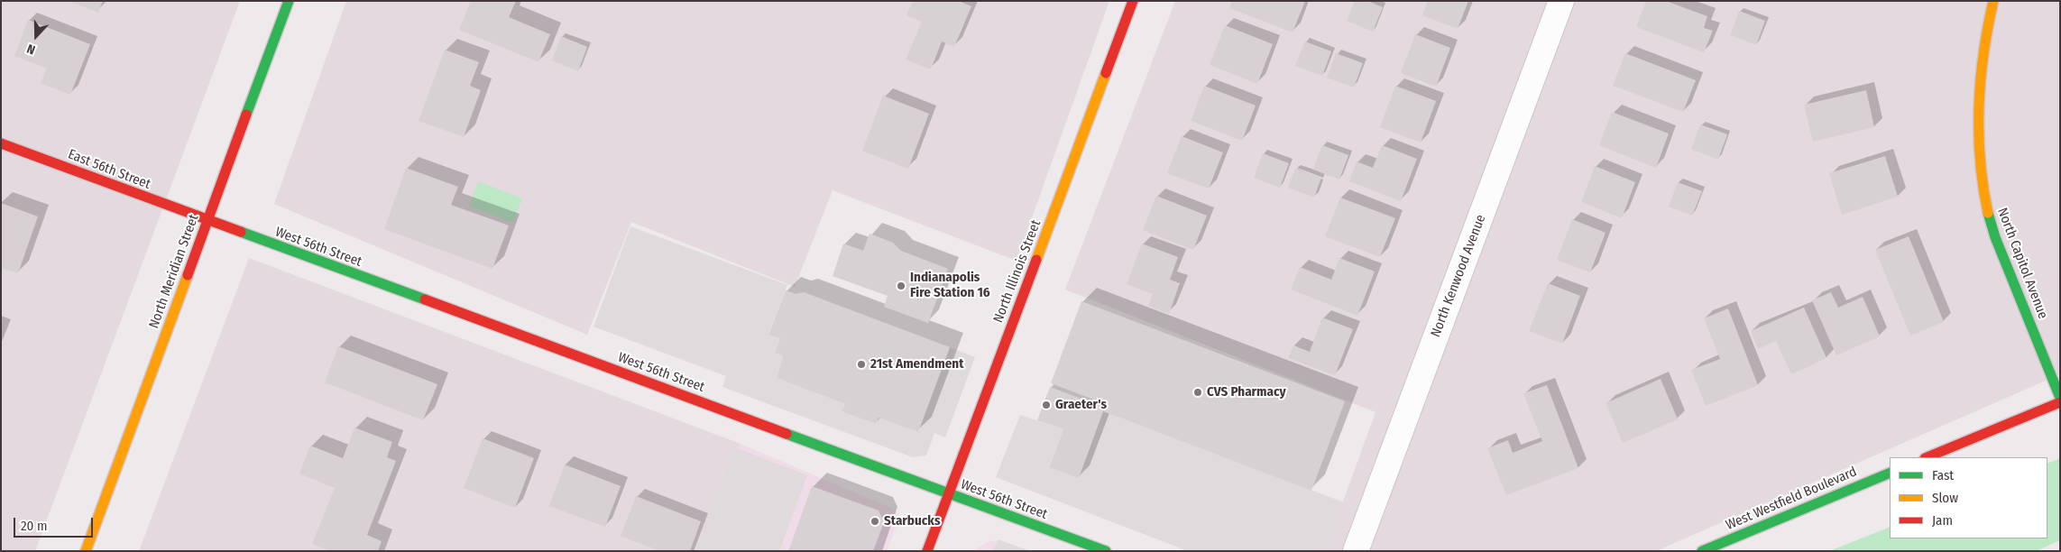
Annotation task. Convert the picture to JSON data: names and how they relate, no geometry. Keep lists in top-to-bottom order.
{
  "streets": {
    "street": [
      "East 56th Street",
      "West 56th Street",
      "North Capitol Avenue",
      "North Meridian Street",
      "North Illinois Street",
      "North Kenwood Avenue",
      "West Westfield Boulevard"
    ]
  },
  "crossings": [
    ["East 56th Street", "West 56th Street"],
    ["East 56th Street", "North Meridian Street"],
    ["West 56th Street", "North Meridian Street"],
    ["West 56th Street", "North Illinois Street"]
  ],
  "places": [
    "Indianapolis Fire Station 16",
    "21st Amendment",
    "CVS Pharmacy",
    "Graeter's",
    "Starbucks"
  ],
  "legend": ["Fast", "Slow", "Jam"],
  "scale_bar": "20 m",
  "north": "bottom"
}
